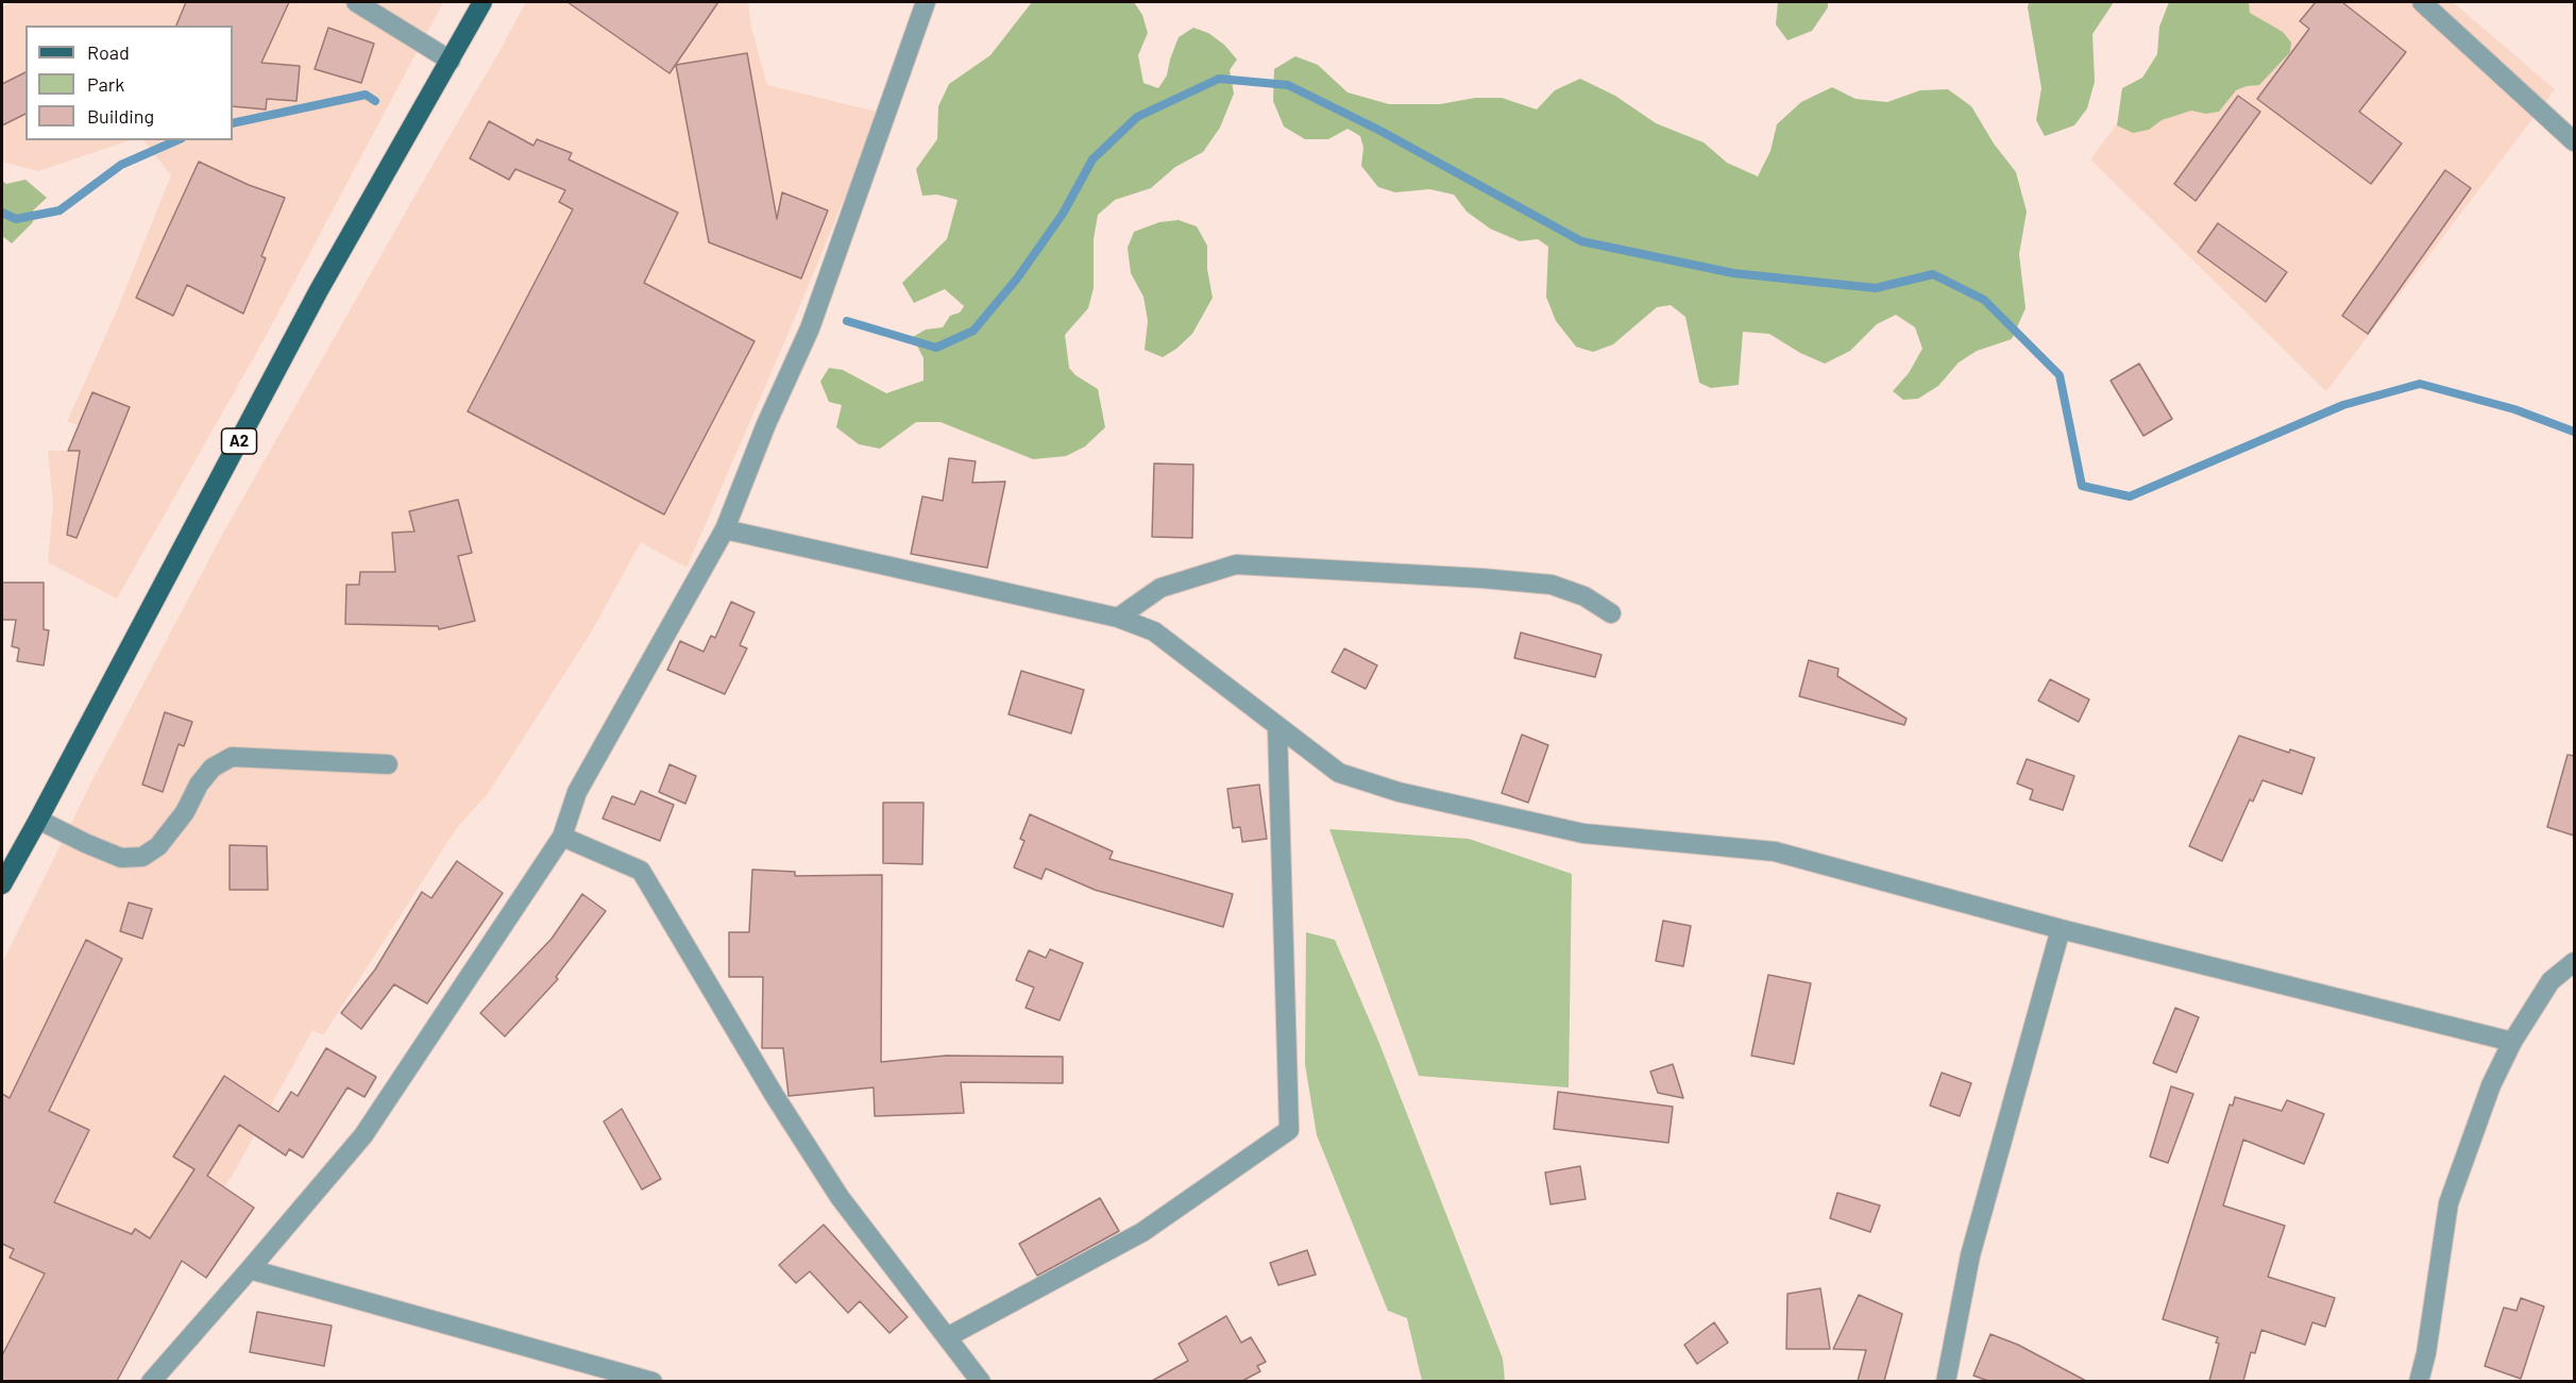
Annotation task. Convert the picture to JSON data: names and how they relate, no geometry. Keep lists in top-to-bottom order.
{
  "streets": {
    "main road": ["A2"]
  },
  "legend": ["Road", "Park", "Building"]
}
